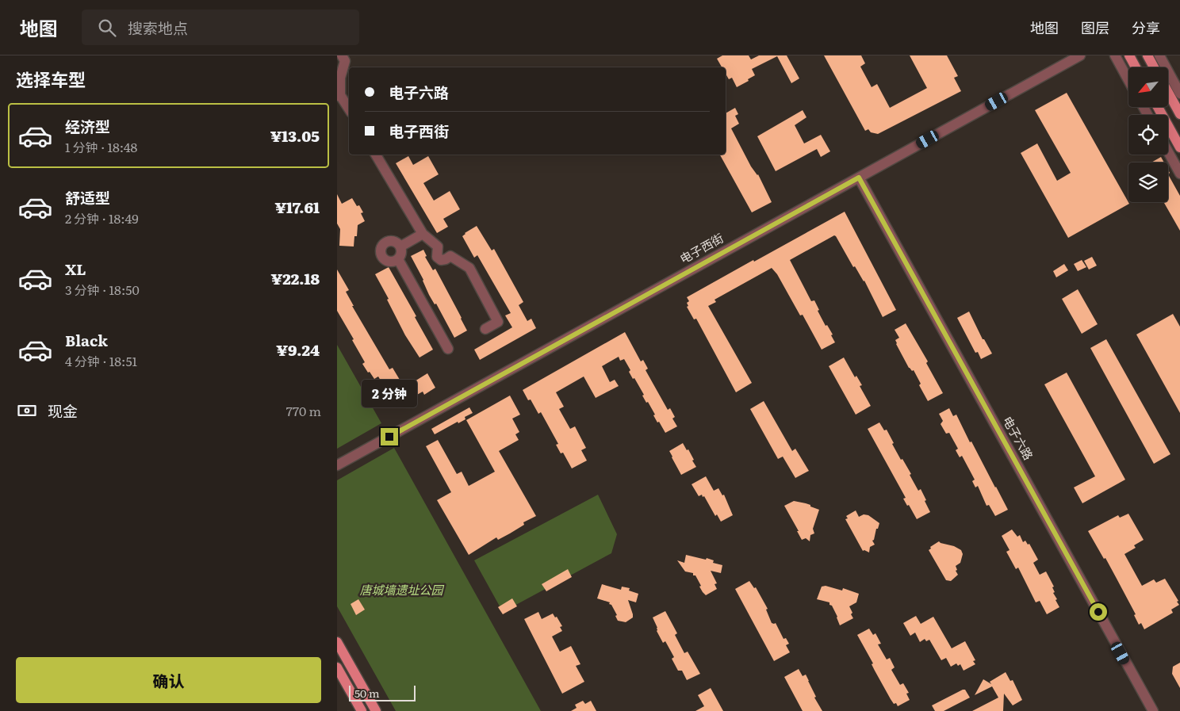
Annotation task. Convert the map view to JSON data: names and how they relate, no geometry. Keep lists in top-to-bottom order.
{
  "streets": {
    "street": ["电子西街", "电子六路"]
  },
  "crossings": [
    ["电子西街", "电子六路"]
  ],
  "parks": ["唐城墙遗址公园"],
  "scale_bar": "50 m",
  "north": "bottom left",
  "page": {
    "header": "地图",
    "search": "搜索地点",
    "nav": ["地图", "图层", "分享"],
    "heading": "选择车型",
    "banner": ["电子六路", "电子西街"],
    "list": [
      {
        "name": "经济型",
        "note": "1 分钟 · 18:48",
        "value": "¥13.05"
      },
      {
        "name": "舒适型",
        "note": "2 分钟 · 18:49",
        "value": "¥17.61"
      },
      {
        "name": "XL",
        "note": "3 分钟 · 18:50",
        "value": "¥22.18"
      },
      {
        "name": "Black",
        "note": "4 分钟 · 18:51",
        "value": "¥9.24"
      }
    ],
    "bubble": "2 分钟",
    "pay": ["现金", "770 m"],
    "buttons": "确认",
    "scale": "50 m"
  }
}
